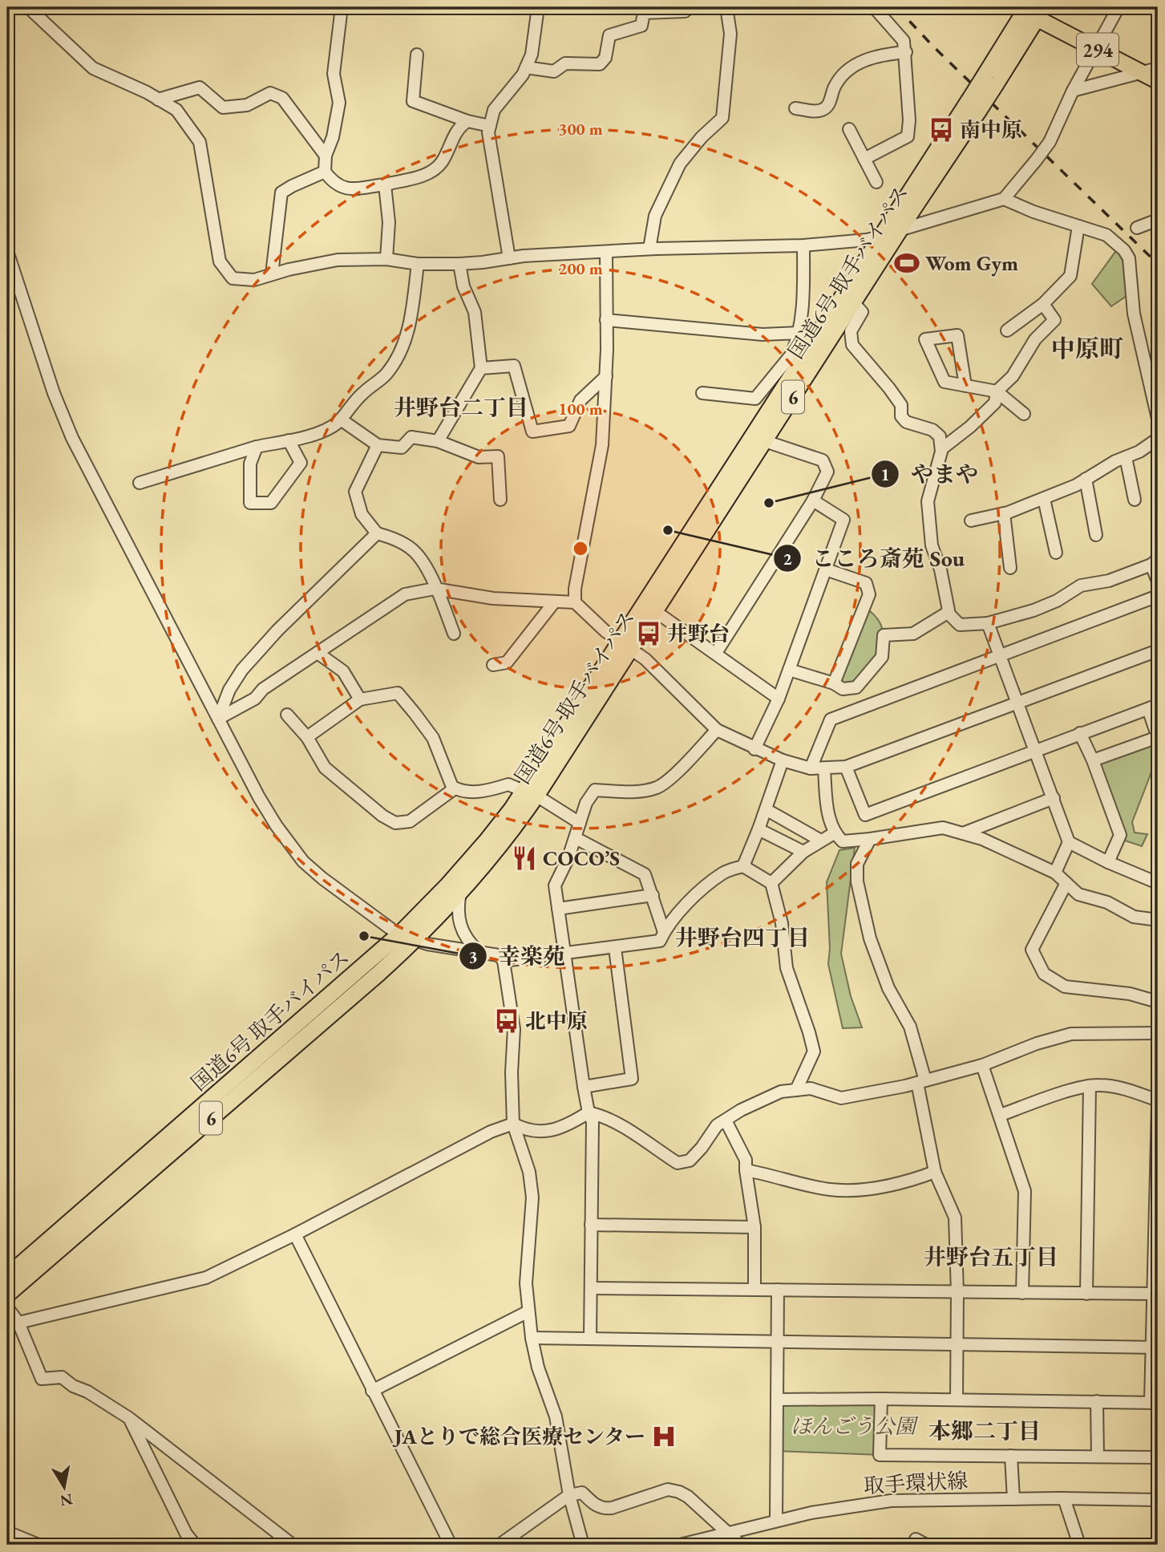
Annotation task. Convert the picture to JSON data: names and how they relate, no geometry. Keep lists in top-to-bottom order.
{
  "streets": {
    "highway": ["294", "国道6号 取手バイパス", "6"],
    "street": ["取手環状線"]
  },
  "crossings": [
    ["294", "国道6号 取手バイパス"]
  ],
  "districts": [
    "中原町",
    "井野台二丁目",
    "井野台四丁目",
    "井野台五丁目",
    "本郷二丁目"
  ],
  "parks": ["ほんごう公園"],
  "places": {
    "bus stop": ["南中原", "井野台", "北中原"],
    "sports": ["Wom Gym"],
    "other": ["やまや", "こころ斎苑 Sou", "幸楽苑"],
    "restaurant": ["COCO’S"],
    "hospital": ["JAとりで総合医療センター"]
  },
  "north": "bottom",
  "rings": ["300 m", "200 m", "100 m"]
}
